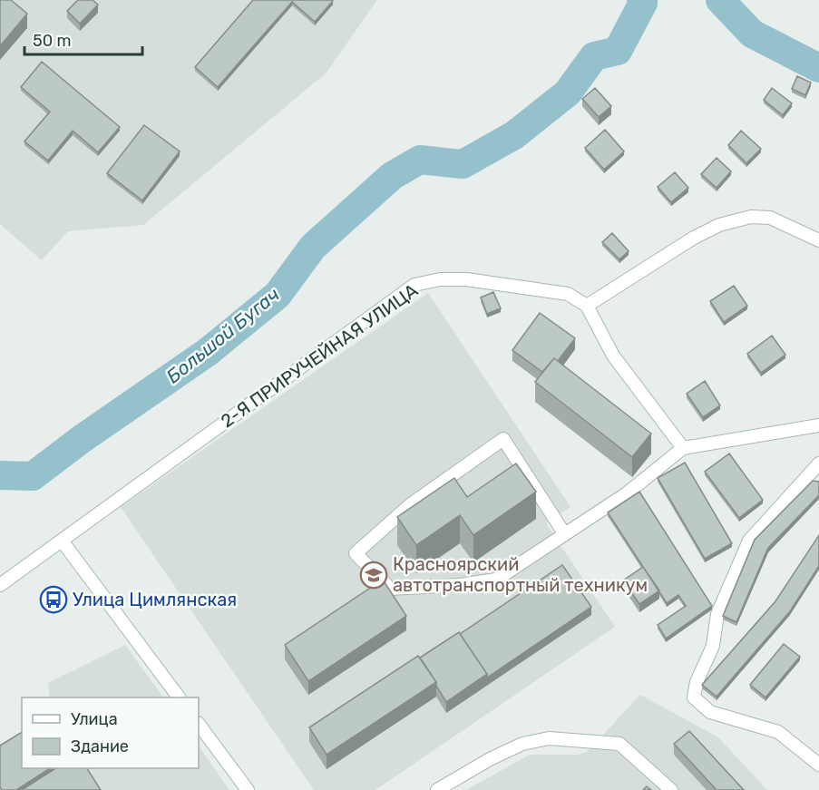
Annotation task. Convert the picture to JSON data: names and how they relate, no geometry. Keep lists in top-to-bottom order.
{
  "streets": {
    "street": ["2-Я ПРИРУЧЕЙНАЯ УЛИЦА"]
  },
  "water": ["Большой Бугач"],
  "places": {
    "school or university": ["Красноярский автотранспортный техникум"],
    "bus stop": ["Улица Цимлянская"]
  },
  "legend": ["Улица", "Здание"],
  "scale_bar": "50 m"
}
